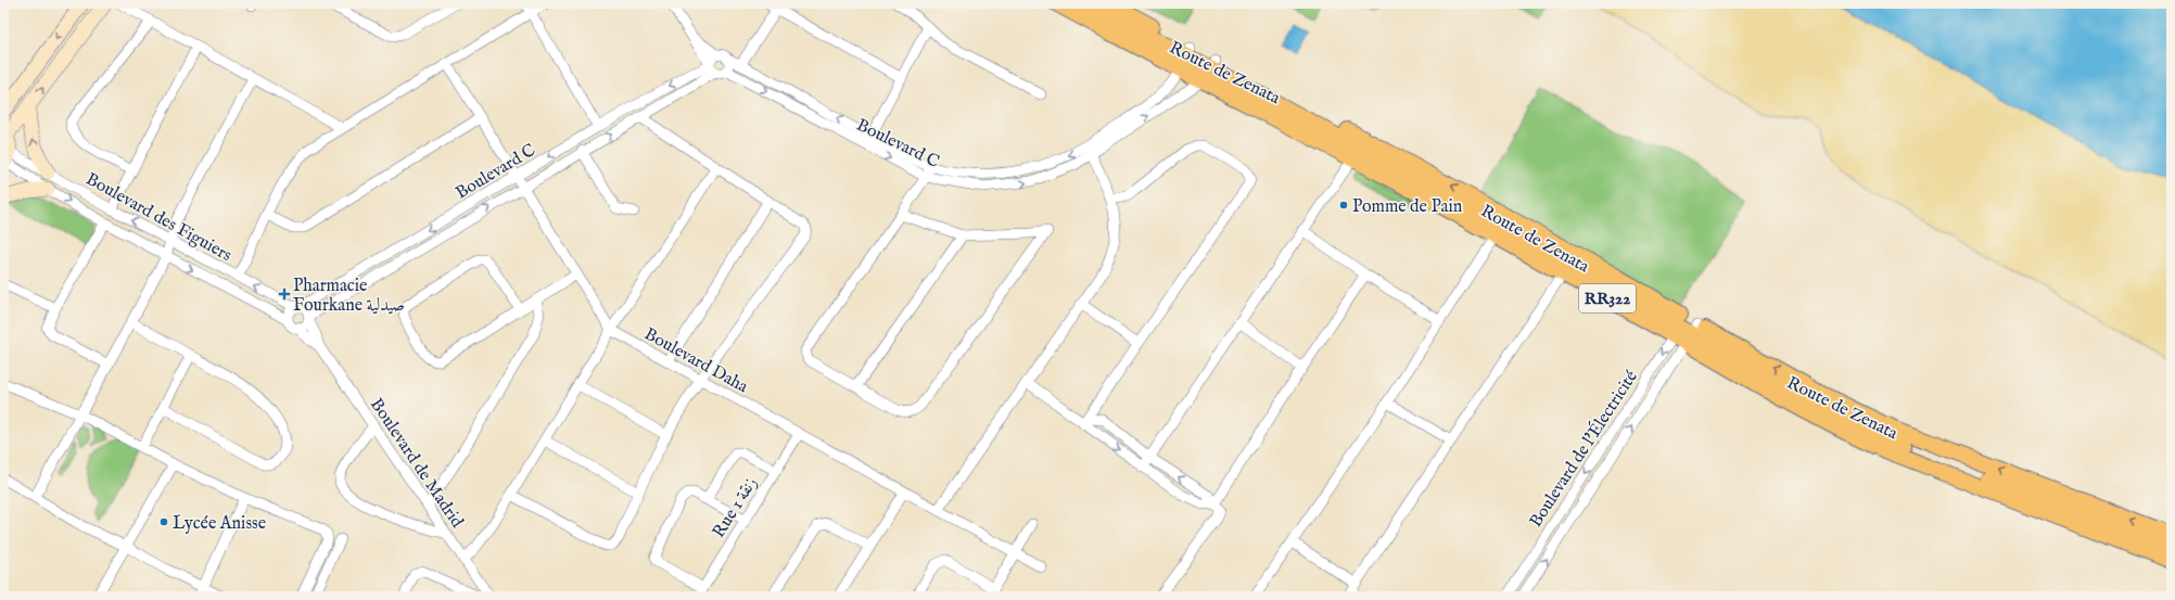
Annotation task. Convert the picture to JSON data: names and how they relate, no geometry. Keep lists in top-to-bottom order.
{
  "streets": {
    "main road": ["Route de Zenata", "RR322"],
    "street": [
      "Boulevard C",
      "Boulevard des Figuiers",
      "Boulevard Daha",
      "Boulevard de l'Électricité",
      "Boulevard de Madrid",
      "Rue 1 زنقة"
    ]
  },
  "crossings": [
    ["Route de Zenata", "Boulevard C"],
    ["Route de Zenata", "Boulevard de l'Électricité"],
    ["Boulevard C", "Boulevard des Figuiers"],
    ["Boulevard C", "Boulevard Daha"],
    ["Boulevard C", "Boulevard de Madrid"],
    ["Boulevard des Figuiers", "Boulevard de Madrid"],
    ["Boulevard Daha", "Rue 1 زنقة"]
  ],
  "places": {
    "other": ["Pomme de Pain", "Lycée Anisse"],
    "health": ["Pharmacie Fourkane صيدلية"]
  }
}
